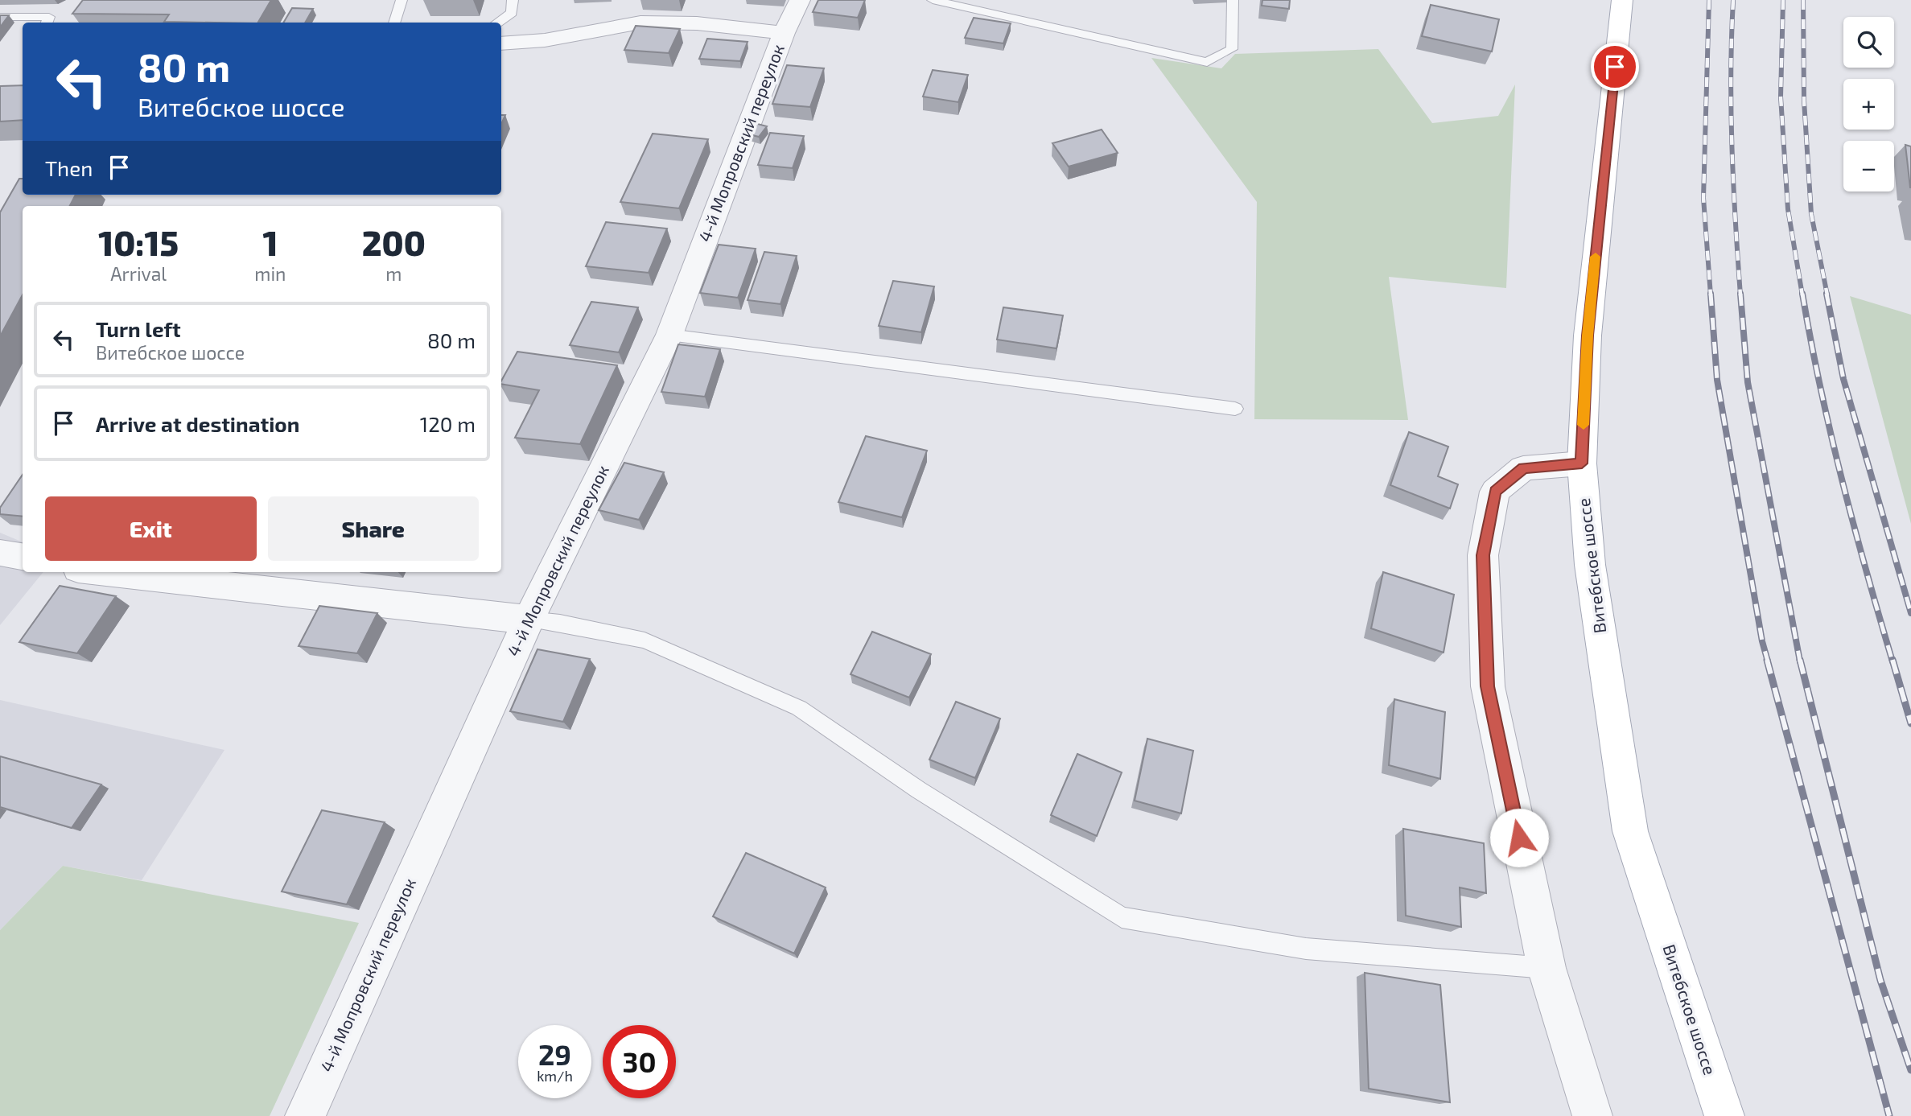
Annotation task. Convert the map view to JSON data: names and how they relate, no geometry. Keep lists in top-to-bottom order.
{
  "streets": {
    "main road": ["Витебское шоссе"],
    "street": ["4-й Мопровский переулок"]
  },
  "page": {
    "map_buttons": ["+", "−"],
    "turn": ["80 m", "Витебское шоссе"],
    "then": "Then",
    "eta": [
      "10:15",
      "Arrival",
      "1",
      "min",
      "200",
      "m"
    ],
    "list": [
      {
        "name": "Turn left",
        "note": "Витебское шоссе",
        "value": "80 m"
      },
      {
        "name": "Arrive at destination",
        "value": "120 m"
      }
    ],
    "buttons": ["Exit", "Share"],
    "speed": "29 km/h",
    "limit": "30"
  }
}
